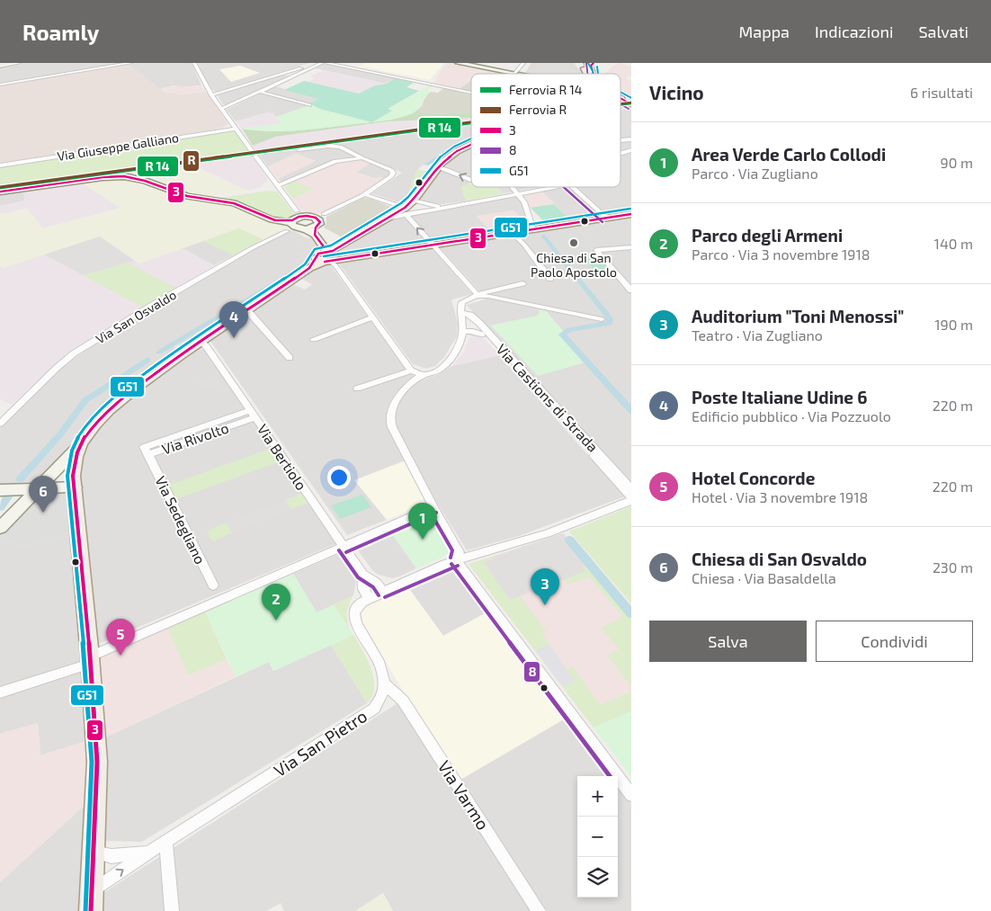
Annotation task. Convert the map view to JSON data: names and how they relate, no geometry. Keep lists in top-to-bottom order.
{
  "streets": {
    "street": [
      "Via Giuseppe Galliano",
      "Via San Osvaldo",
      "Via Castions di Strada",
      "Via Rivolto",
      "Via Bertiolo",
      "Via Sedegliano",
      "Via San Pietro",
      "Via Varmo"
    ]
  },
  "crossings": [
    ["Via Rivolto", "Via Bertiolo"],
    ["Via Rivolto", "Via Sedegliano"],
    ["Via San Pietro", "Via Varmo"]
  ],
  "places": ["Chiesa di San Paolo Apostolo"],
  "lines": [
    "transit line 3",
    "transit line 8",
    "transit line G51",
    "rail line R"
  ],
  "legend": [
    "Ferrovia R 14",
    "Ferrovia R",
    "3",
    "8",
    "G51"
  ],
  "page": {
    "header": "Roamly",
    "nav": ["Mappa", "Indicazioni", "Salvati"],
    "heading": ["Vicino", "6 risultati"],
    "list": [
      {
        "mark": "1",
        "name": "Area Verde Carlo Collodi",
        "note": "Parco · Via Zugliano",
        "value": "90 m"
      },
      {
        "mark": "2",
        "name": "Parco degli Armeni",
        "note": "Parco · Via 3 novembre 1918",
        "value": "140 m"
      },
      {
        "mark": "3",
        "name": "Auditorium \"Toni Menossi\"",
        "note": "Teatro · Via Zugliano",
        "value": "190 m"
      },
      {
        "mark": "4",
        "name": "Poste Italiane Udine 6",
        "note": "Edificio pubblico · Via Pozzuolo",
        "value": "220 m"
      },
      {
        "mark": "5",
        "name": "Hotel Concorde",
        "note": "Hotel · Via 3 novembre 1918",
        "value": "220 m"
      },
      {
        "mark": "6",
        "name": "Chiesa di San Osvaldo",
        "note": "Chiesa · Via Basaldella",
        "value": "230 m"
      }
    ],
    "pins": [
      "4",
      "6",
      "1",
      "3",
      "2",
      "5"
    ],
    "buttons": ["Salva", "Condividi"],
    "map_buttons": ["+", "−"]
  }
}
